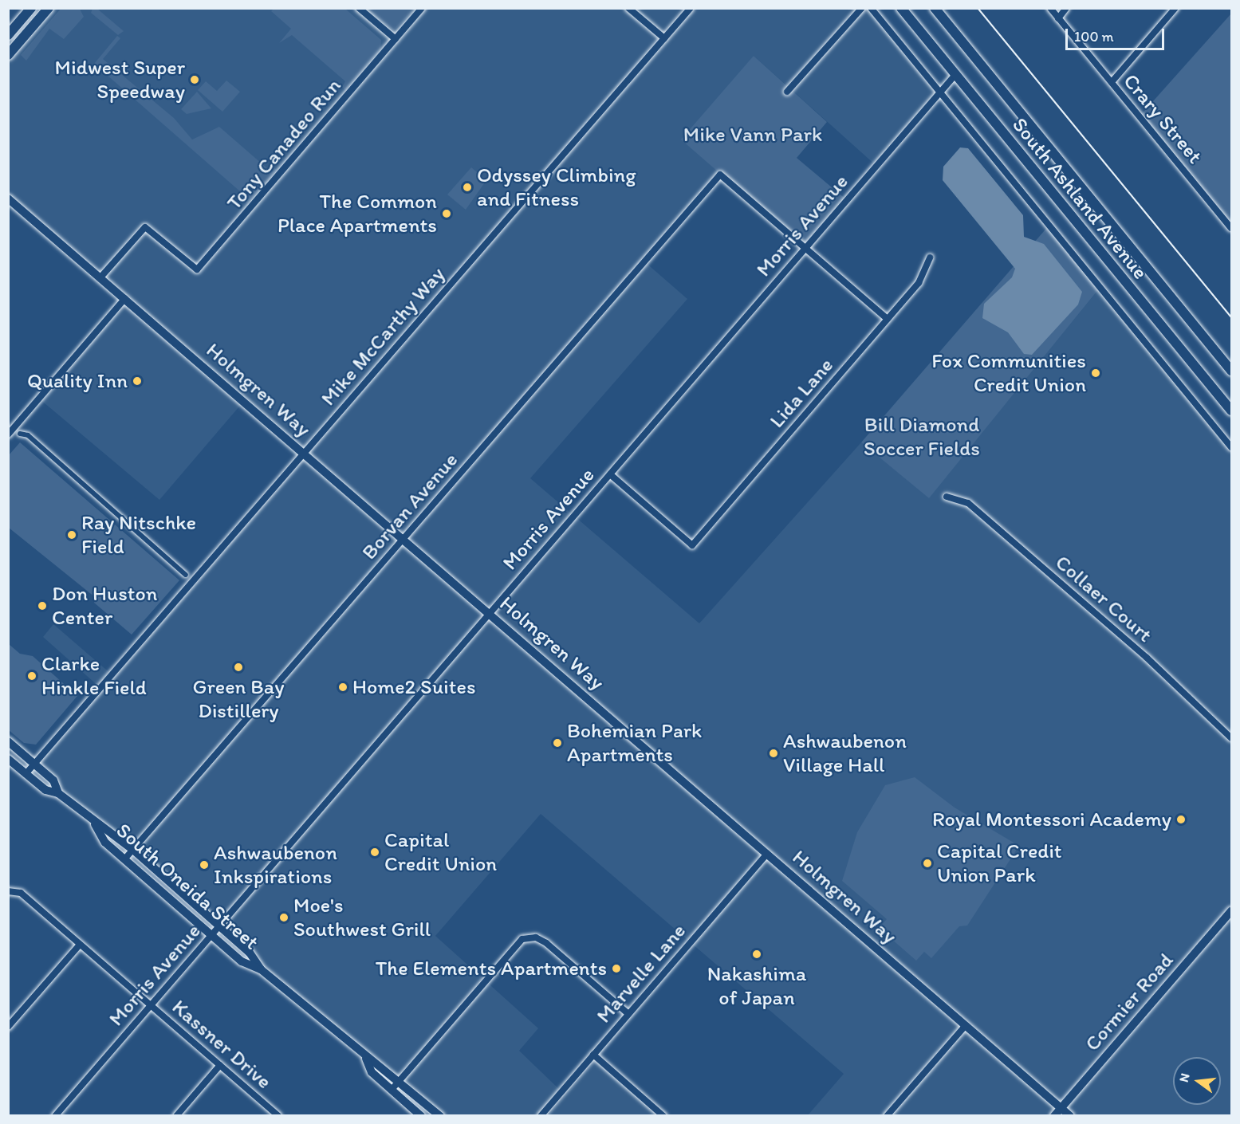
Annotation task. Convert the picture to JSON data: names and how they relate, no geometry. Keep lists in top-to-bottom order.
{
  "streets": {
    "main road": ["South Ashland Avenue"],
    "street": [
      "Crary Street",
      "Tony Canadeo Run",
      "Morris Avenue",
      "Mike McCarthy Way",
      "Holmgren Way",
      "Lida Lane",
      "Borvan Avenue",
      "Collaer Court",
      "South Oneida Street",
      "Marvelle Lane",
      "Cormier Road",
      "Kassner Drive"
    ]
  },
  "crossings": [
    ["Tony Canadeo Run", "Holmgren Way"],
    ["South Ashland Avenue", "Morris Avenue"],
    ["Morris Avenue", "Holmgren Way"],
    ["Morris Avenue", "Lida Lane"],
    ["Morris Avenue", "Borvan Avenue"],
    ["Morris Avenue", "South Oneida Street"],
    ["Morris Avenue", "Kassner Drive"],
    ["Mike McCarthy Way", "Holmgren Way"],
    ["Mike McCarthy Way", "South Oneida Street"],
    ["Holmgren Way", "Borvan Avenue"],
    ["Holmgren Way", "Marvelle Lane"],
    ["Holmgren Way", "Cormier Road"],
    ["Borvan Avenue", "South Oneida Street"]
  ],
  "parks": ["Mike Vann Park", "Bill Diamond Soccer Fields"],
  "places": [
    "Midwest Super Speedway",
    "Odyssey Climbing and Fitness",
    "The Common Place Apartments",
    "Fox Communities Credit Union",
    "Quality Inn",
    "Ray Nitschke Field",
    "Don Huston Center",
    "Green Bay Distillery",
    "Clarke Hinkle Field",
    "Home2 Suites",
    "Bohemian Park Apartments",
    "Ashwaubenon Village Hall",
    "Royal Montessori Academy",
    "Capital Credit Union",
    "Capital Credit Union Park",
    "Ashwaubenon Inkspirations",
    "Moe's Southwest Grill",
    "Nakashima of Japan",
    "The Elements Apartments"
  ],
  "scale_bar": "100 m",
  "north": "left"
}
